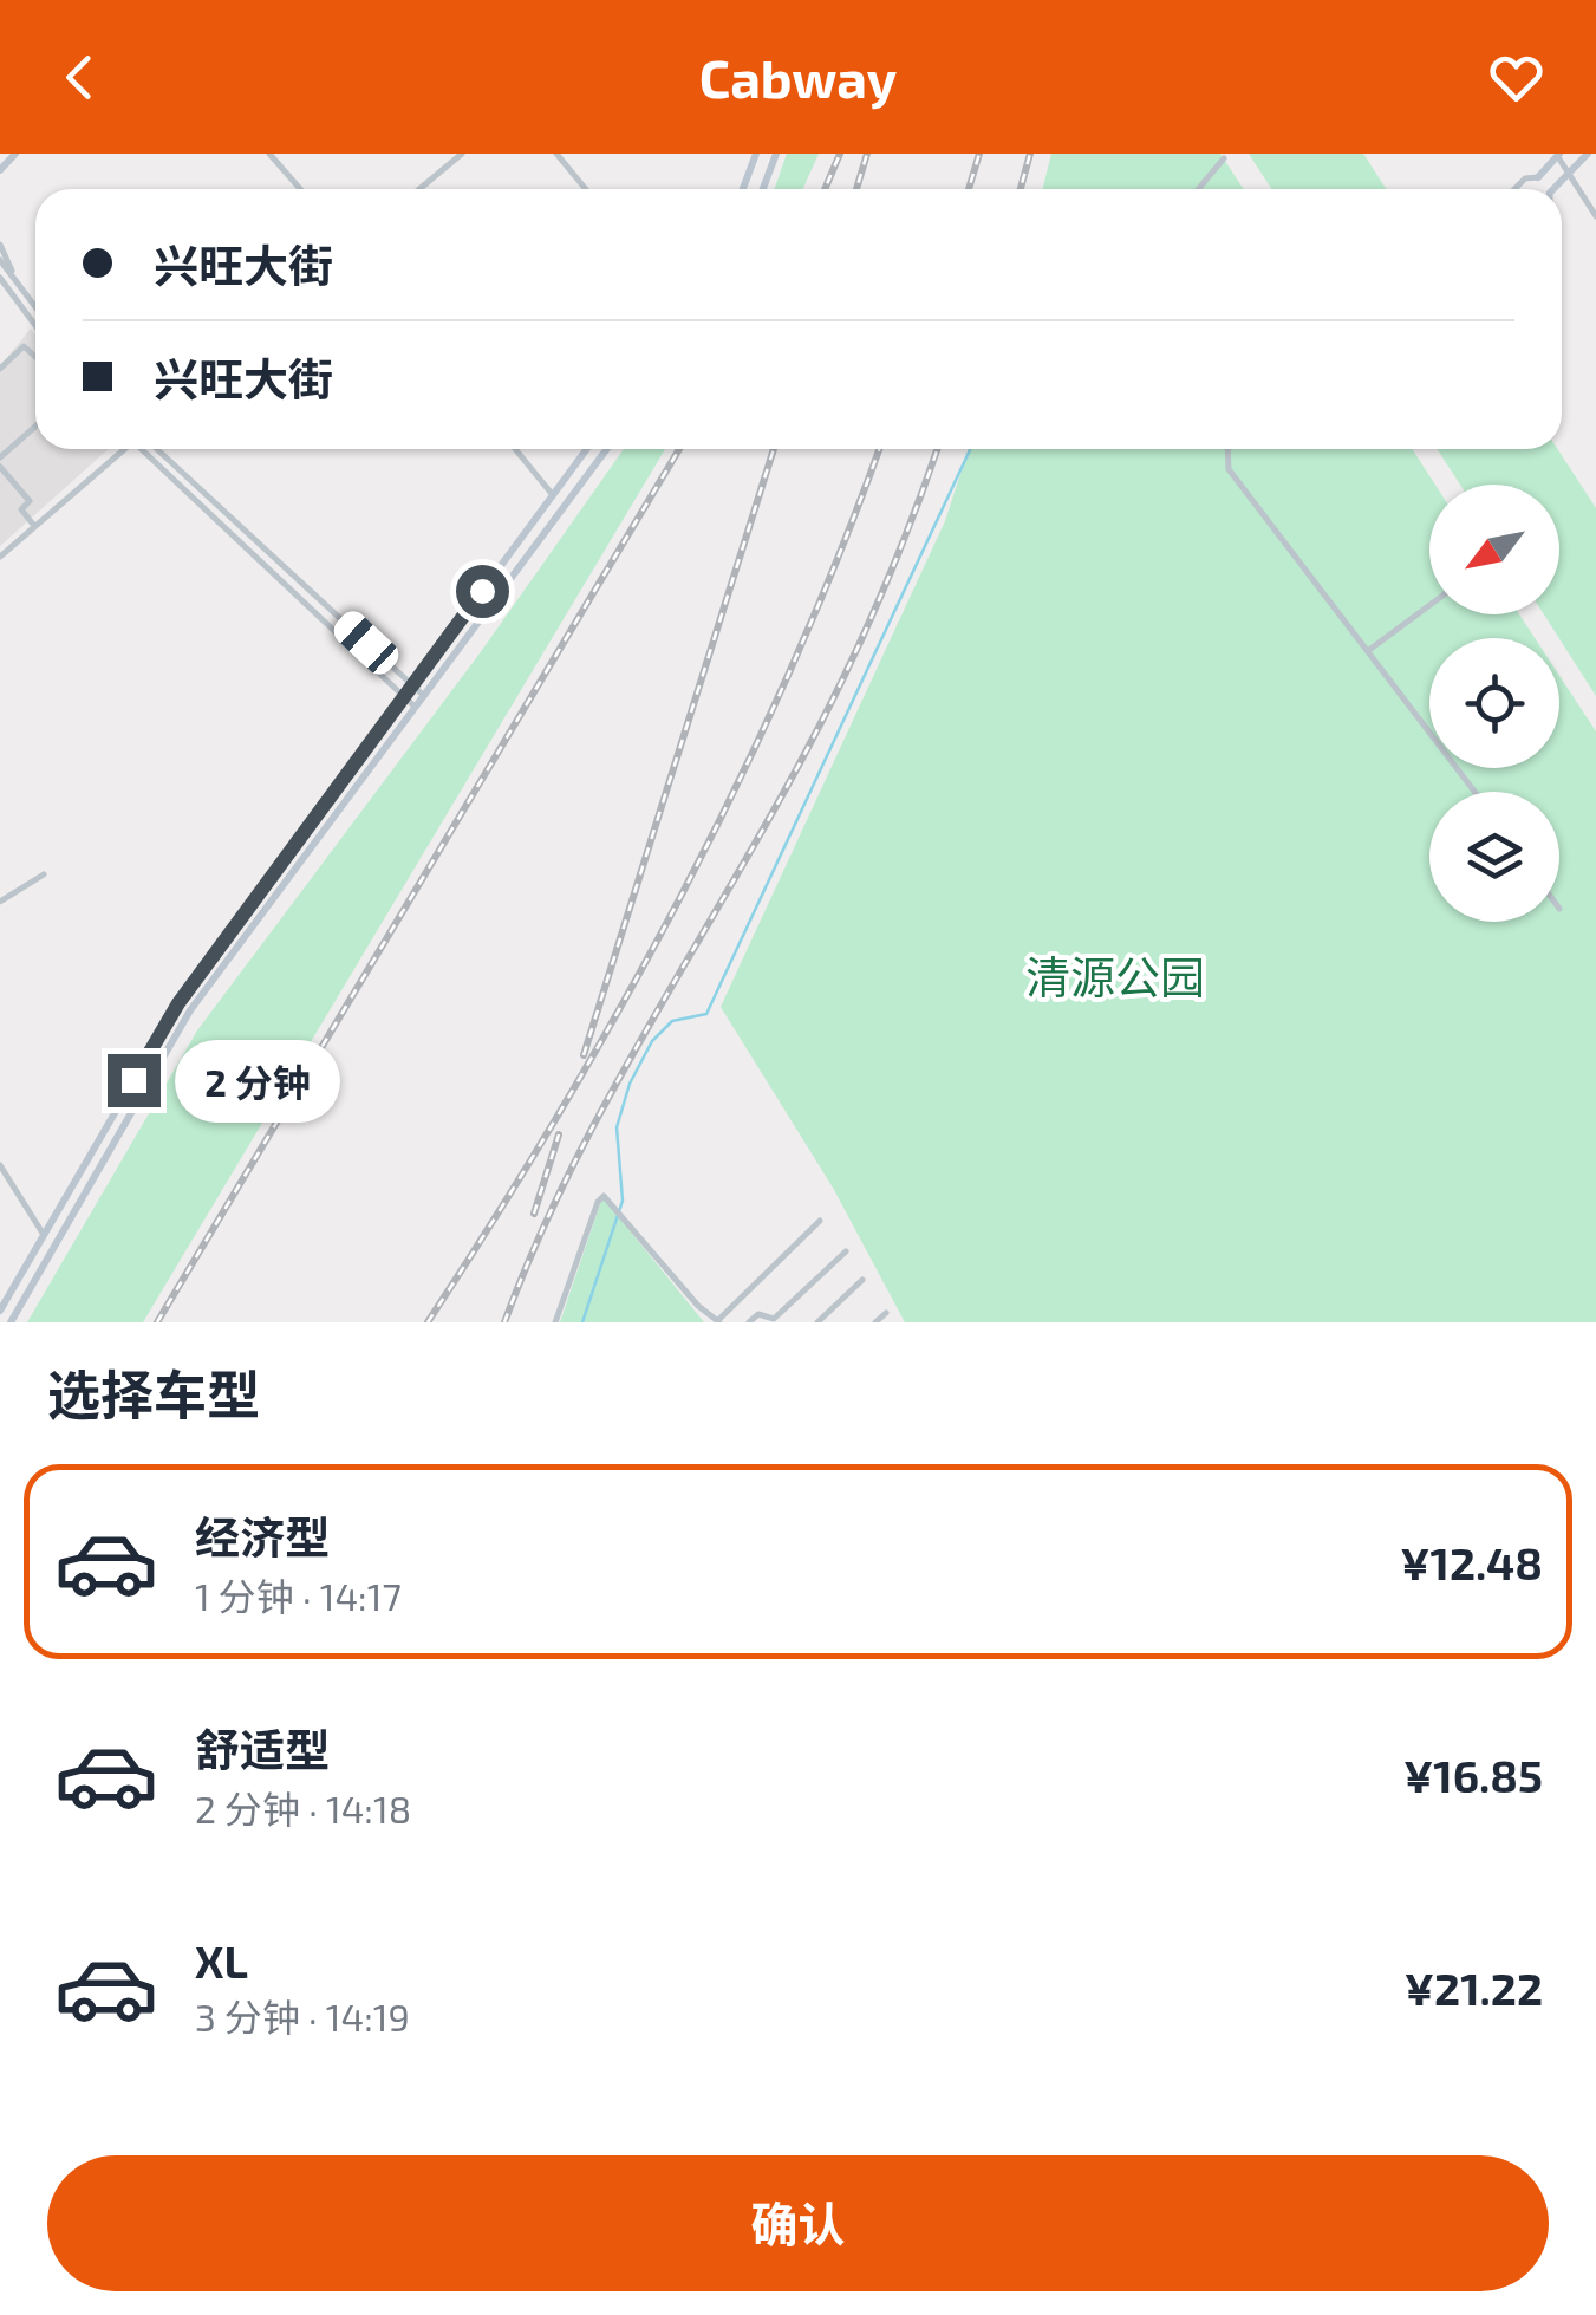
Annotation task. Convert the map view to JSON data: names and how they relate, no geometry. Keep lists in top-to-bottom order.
{
  "parks": ["清源公园"],
  "north": "bottom left",
  "page": {
    "header": "Cabway",
    "banner": ["兴旺大街", "兴旺大街"],
    "bubble": "2 分钟",
    "heading": "选择车型",
    "list": [
      {
        "name": "经济型",
        "note": "1 分钟 · 14:17",
        "value": "¥12.48"
      },
      {
        "name": "舒适型",
        "note": "2 分钟 · 14:18",
        "value": "¥16.85"
      },
      {
        "name": "XL",
        "note": "3 分钟 · 14:19",
        "value": "¥21.22"
      }
    ],
    "buttons": "确认"
  }
}
